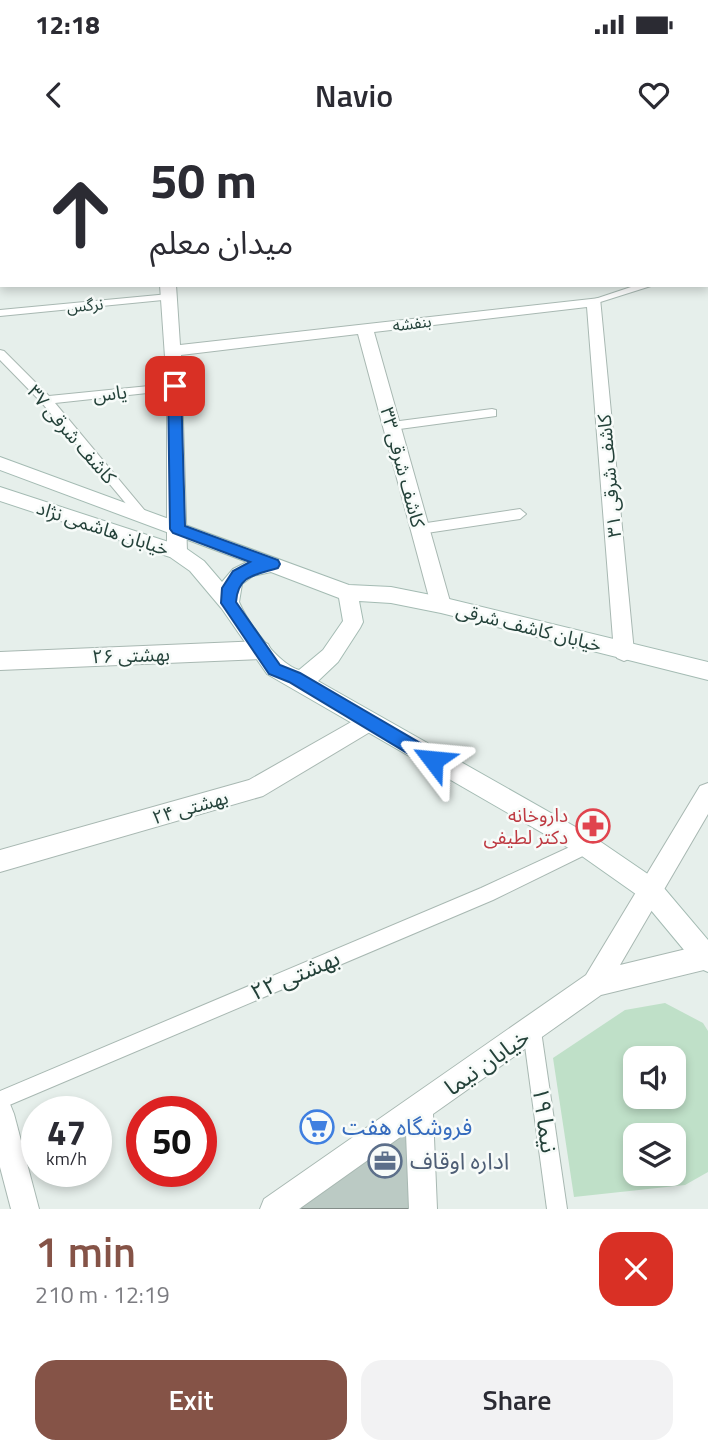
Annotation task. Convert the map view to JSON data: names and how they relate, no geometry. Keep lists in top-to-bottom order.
{
  "streets": {
    "street": [
      "بنفشه",
      "کاشف شرقی ۳۳",
      "کاشف شرقی ۳۱",
      "خیابان هاشمی نژاد",
      "خیابان کاشف شرقی",
      "بهشتی ۲۶",
      "بهشتی ۲۴",
      "خیابان نیما"
    ],
    "lane": [
      "نرگس",
      "یاس",
      "کاشف شرقی ۳۷",
      "بهشتی ۲۲",
      "نیما ۱۹"
    ]
  },
  "crossings": [
    ["بنفشه", "کاشف شرقی ۳۳"],
    ["بنفشه", "کاشف شرقی ۳۱"],
    ["یاس", "کاشف شرقی ۳۷"],
    ["کاشف شرقی ۳۳", "خیابان کاشف شرقی"],
    ["کاشف شرقی ۳۱", "خیابان کاشف شرقی"],
    ["خیابان هاشمی نژاد", "خیابان کاشف شرقی"],
    ["خیابان هاشمی نژاد", "بهشتی ۲۶"],
    ["خیابان کاشف شرقی", "بهشتی ۲۶"],
    ["خیابان نیما", "نیما ۱۹"]
  ],
  "places": {
    "pharmacy": ["داروخانه دکتر لطیفی"],
    "supermarket": ["فروشگاه هفت"],
    "office": ["اداره اوقاف"]
  },
  "page": {
    "status": "12:18",
    "header": "Navio",
    "turn": ["50 m", "میدان معلم"],
    "speed": "47 km/h",
    "limit": "50",
    "heading": ["1 min", "210 m · 12:19"],
    "buttons": ["Exit", "Share"]
  }
}
